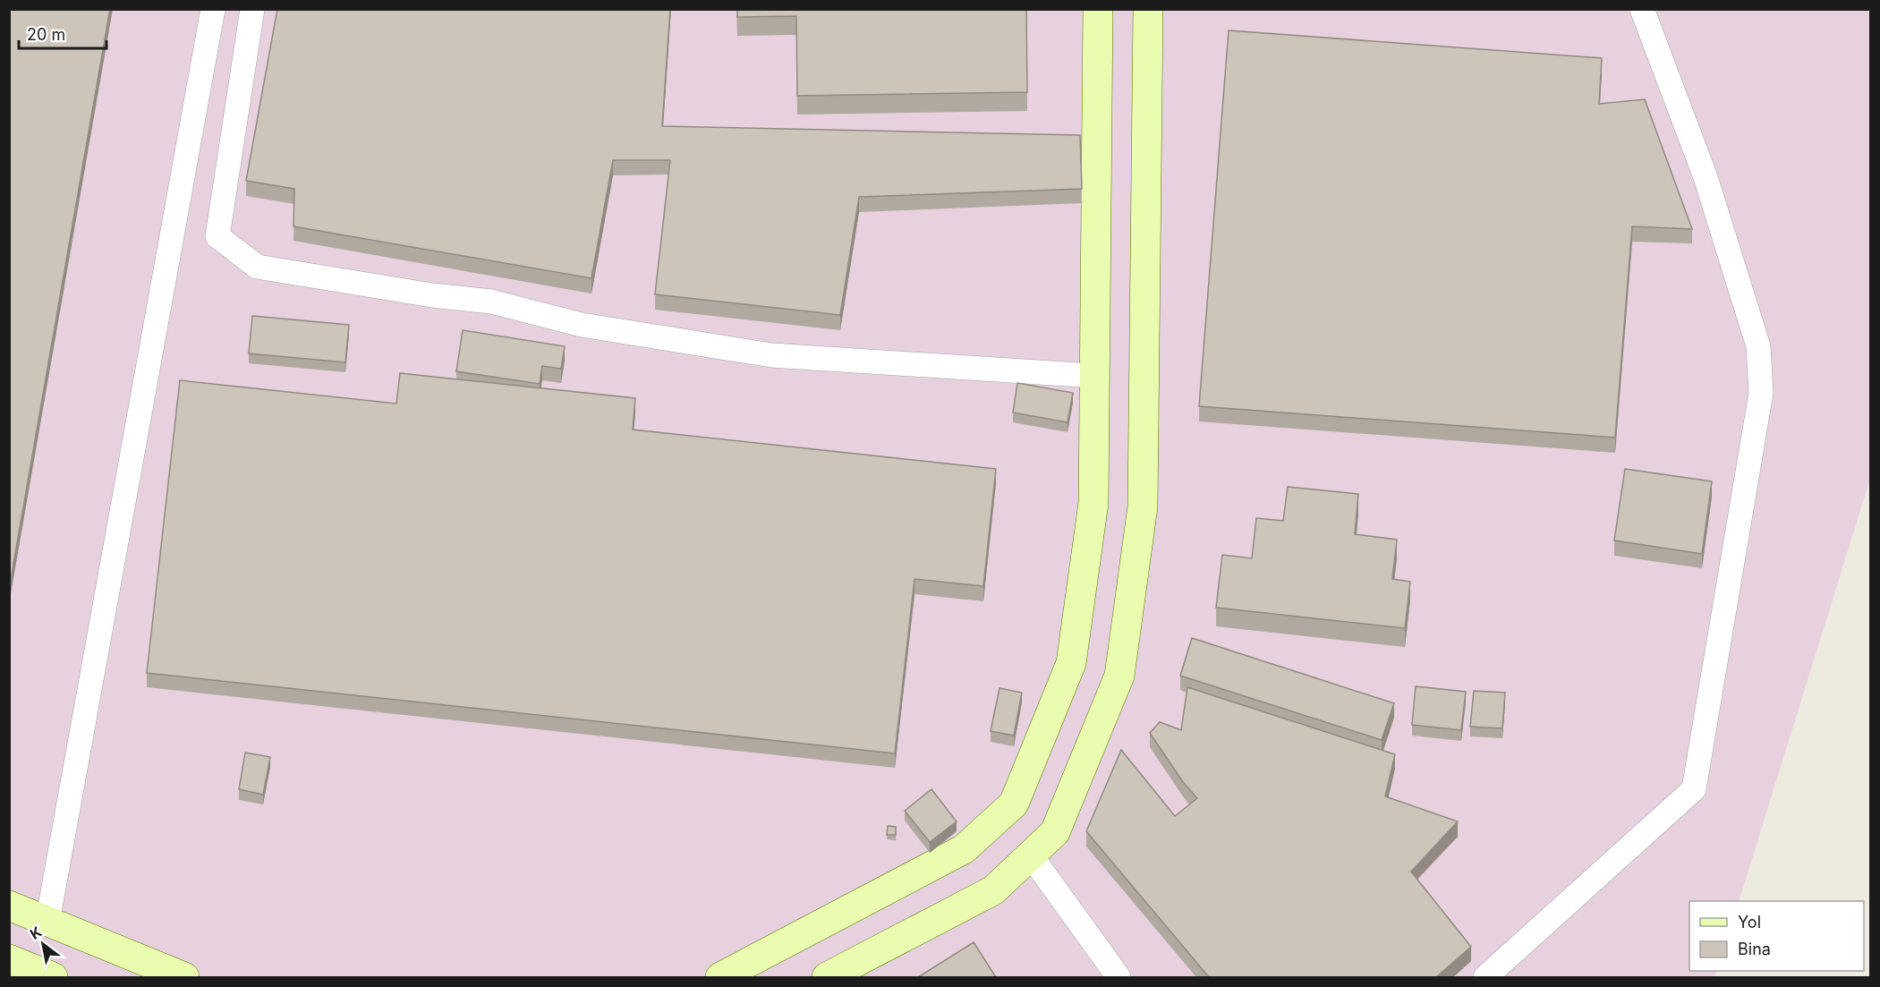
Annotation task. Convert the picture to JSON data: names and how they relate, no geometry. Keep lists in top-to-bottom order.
{
  "legend": ["Yol", "Bina"],
  "scale_bar": "20 m",
  "north": "top left"
}
